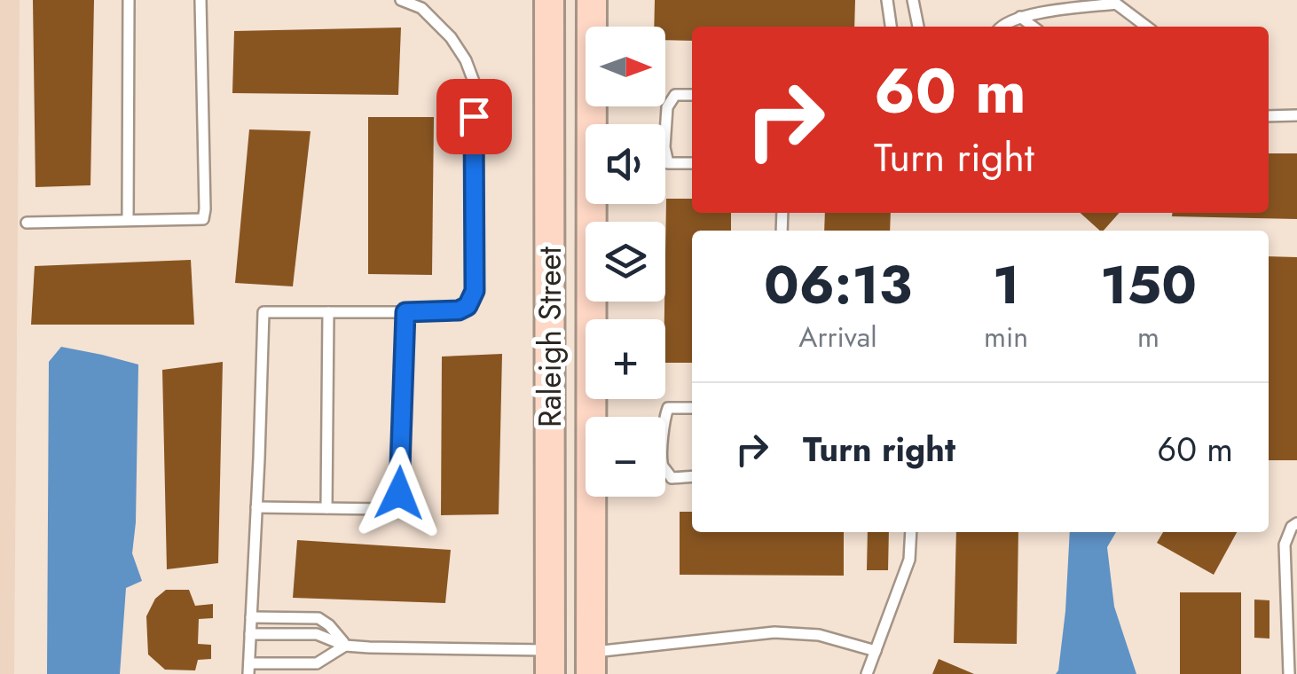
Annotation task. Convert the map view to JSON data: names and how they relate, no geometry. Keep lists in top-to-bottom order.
{
  "streets": {
    "street": ["Raleigh Street"]
  },
  "north": "right",
  "page": {
    "map_buttons": ["+", "−"],
    "turn": ["60 m", "Turn right"],
    "eta": [
      "06:13",
      "Arrival",
      "1",
      "min",
      "150",
      "m"
    ],
    "list": [
      {
        "name": "Turn right",
        "value": "60 m"
      }
    ]
  }
}
